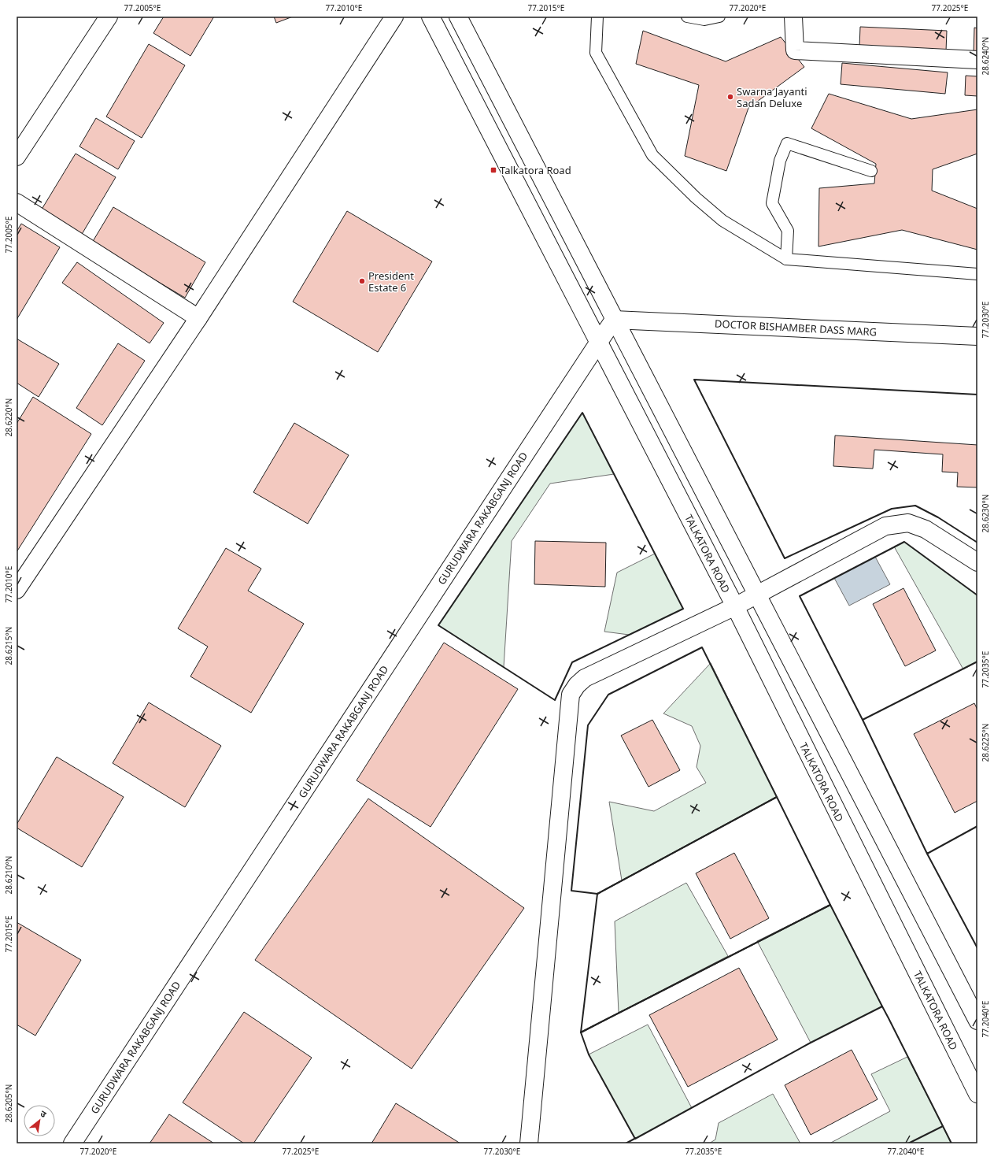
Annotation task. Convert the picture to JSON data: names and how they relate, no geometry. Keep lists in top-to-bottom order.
{
  "streets": {
    "street": ["DOCTOR BISHAMBER DASS MARG", "GURUDWARA RAKABGANJ ROAD", "TALKATORA ROAD"]
  },
  "crossings": [
    ["DOCTOR BISHAMBER DASS MARG", "GURUDWARA RAKABGANJ ROAD"],
    ["GURUDWARA RAKABGANJ ROAD", "TALKATORA ROAD"]
  ],
  "places": {
    "other": ["Swarna Jayanti Sadan Deluxe", "President Estate 6"],
    "transit": ["Talkatora Road"]
  },
  "north": "top right",
  "coordinates": [
    "77.2005°E",
    "77.2010°E",
    "77.2015°E",
    "77.2020°E",
    "77.2025°E",
    "28.6240°N",
    "77.2030°E",
    "28.6220°N",
    "28.6230°N",
    "28.6215°N",
    "77.2035°E",
    "28.6225°N",
    "28.6210°N",
    "77.2040°E",
    "28.6205°N"
  ]
}
